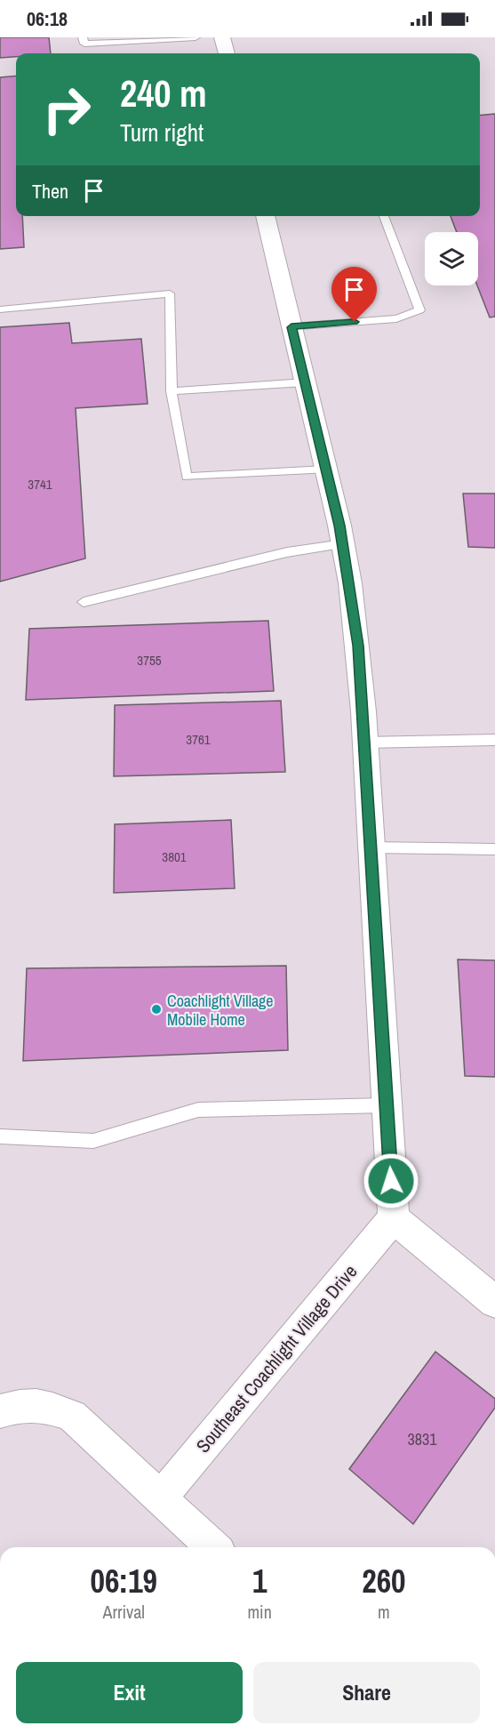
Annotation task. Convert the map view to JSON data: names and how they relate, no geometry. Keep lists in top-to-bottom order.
{
  "streets": {
    "street": ["Southeast Coachlight Village Drive"]
  },
  "places": ["Coachlight Village Mobile Home"],
  "house_numbers": [
    "3741",
    "3755",
    "3761",
    "3801",
    "3831"
  ],
  "page": {
    "status": "06:18",
    "turn": ["240 m", "Turn right"],
    "then": "Then",
    "eta": [
      "06:19",
      "Arrival",
      "1",
      "min",
      "260",
      "m"
    ],
    "buttons": ["Exit", "Share"]
  }
}
